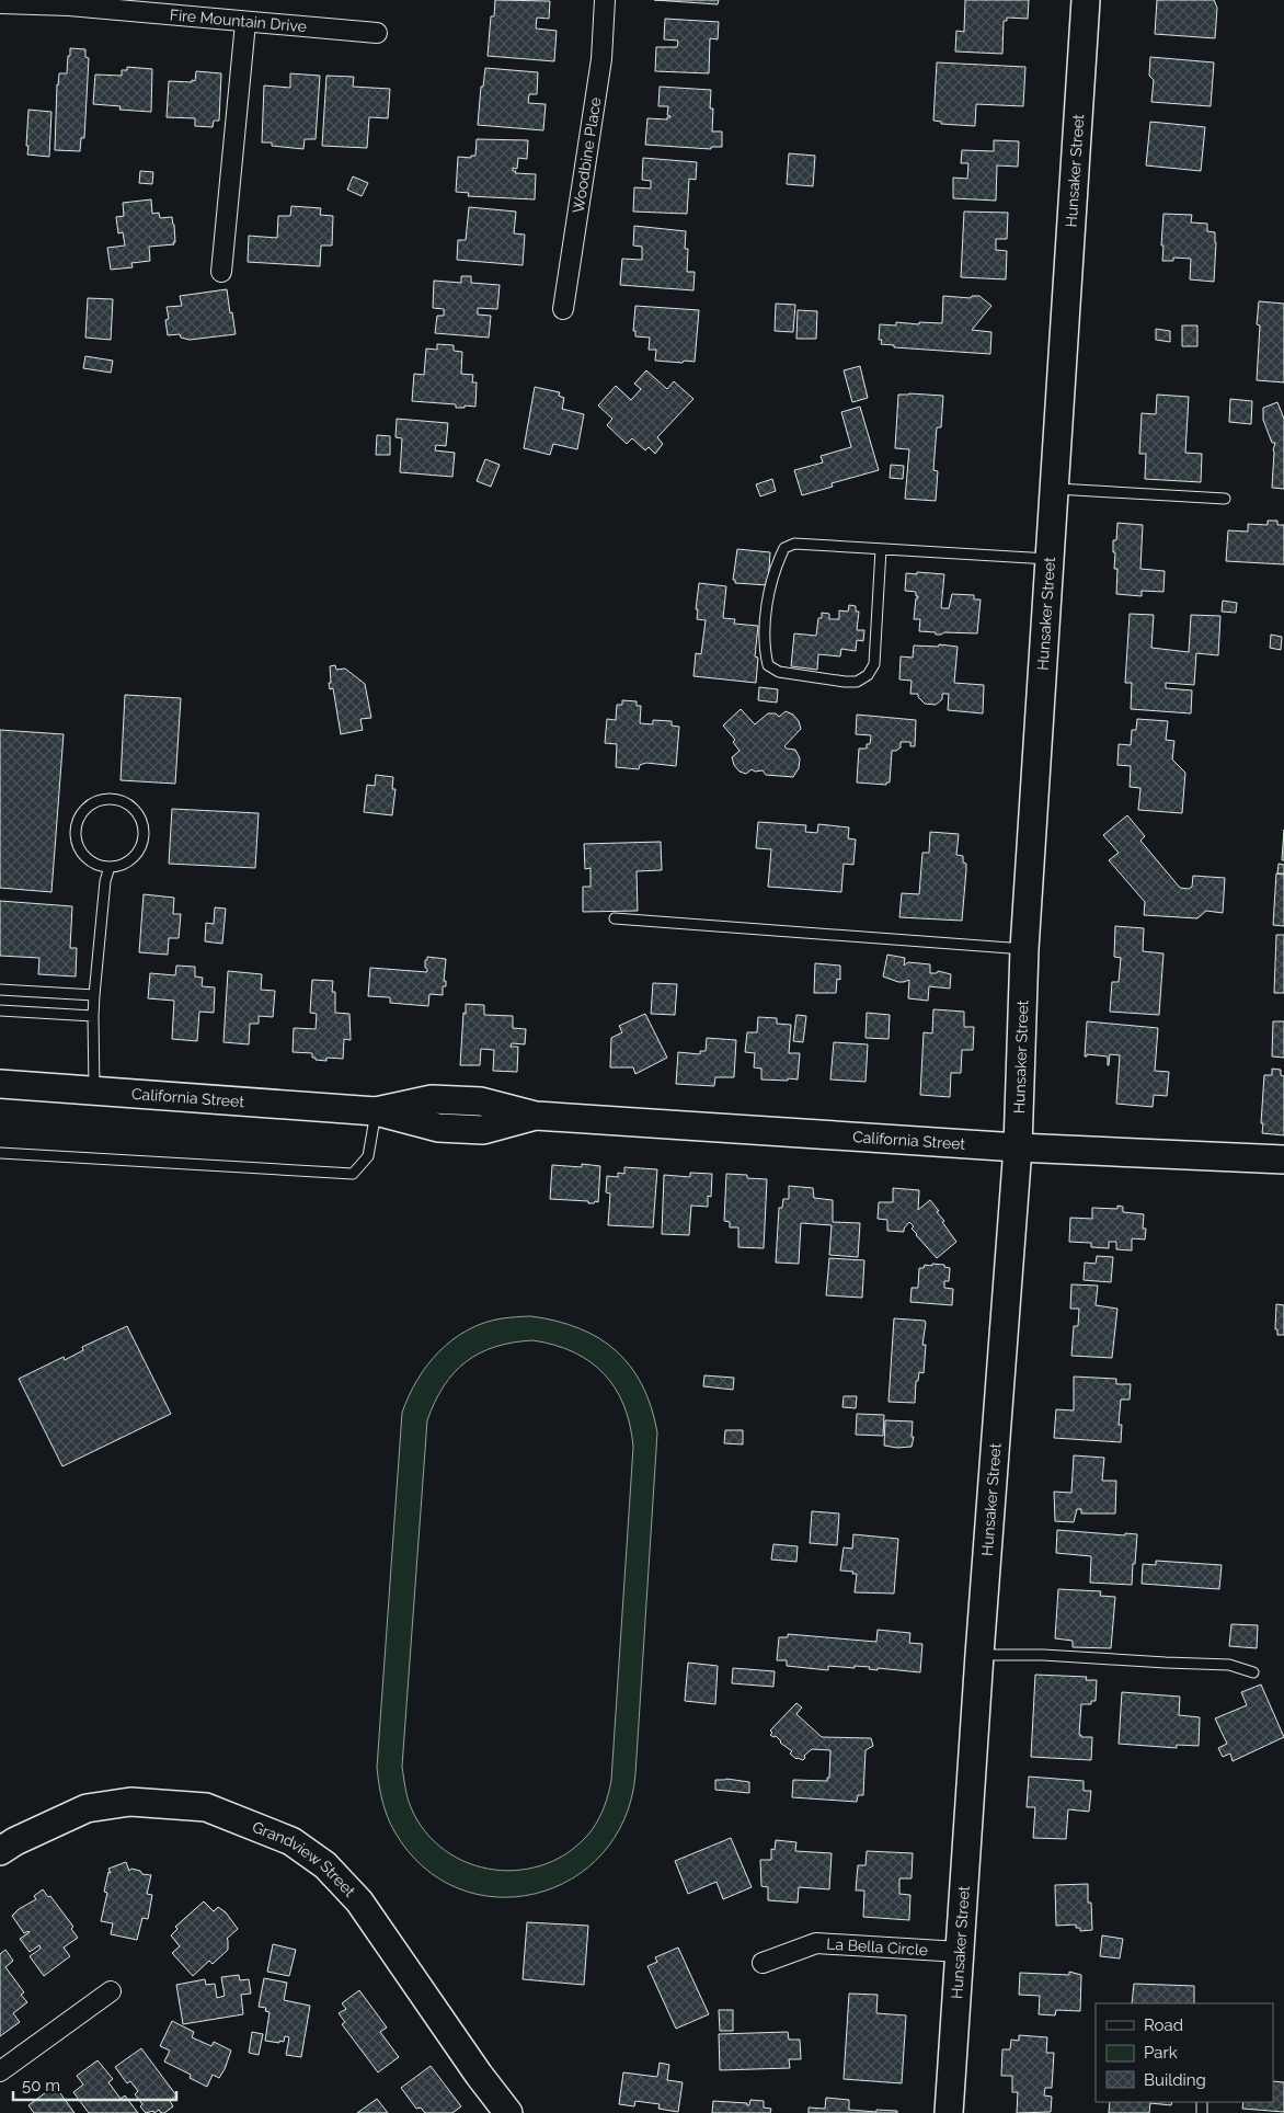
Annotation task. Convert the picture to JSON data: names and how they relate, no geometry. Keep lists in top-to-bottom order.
{
  "streets": {
    "main road": ["Hunsaker Street", "California Street", "Grandview Street"],
    "street": ["Fire Mountain Drive", "Woodbine Place", "La Bella Circle"]
  },
  "crossings": [
    ["Hunsaker Street", "California Street"],
    ["Hunsaker Street", "La Bella Circle"]
  ],
  "legend": ["Road", "Park", "Building"],
  "scale_bar": "50 m"
}
